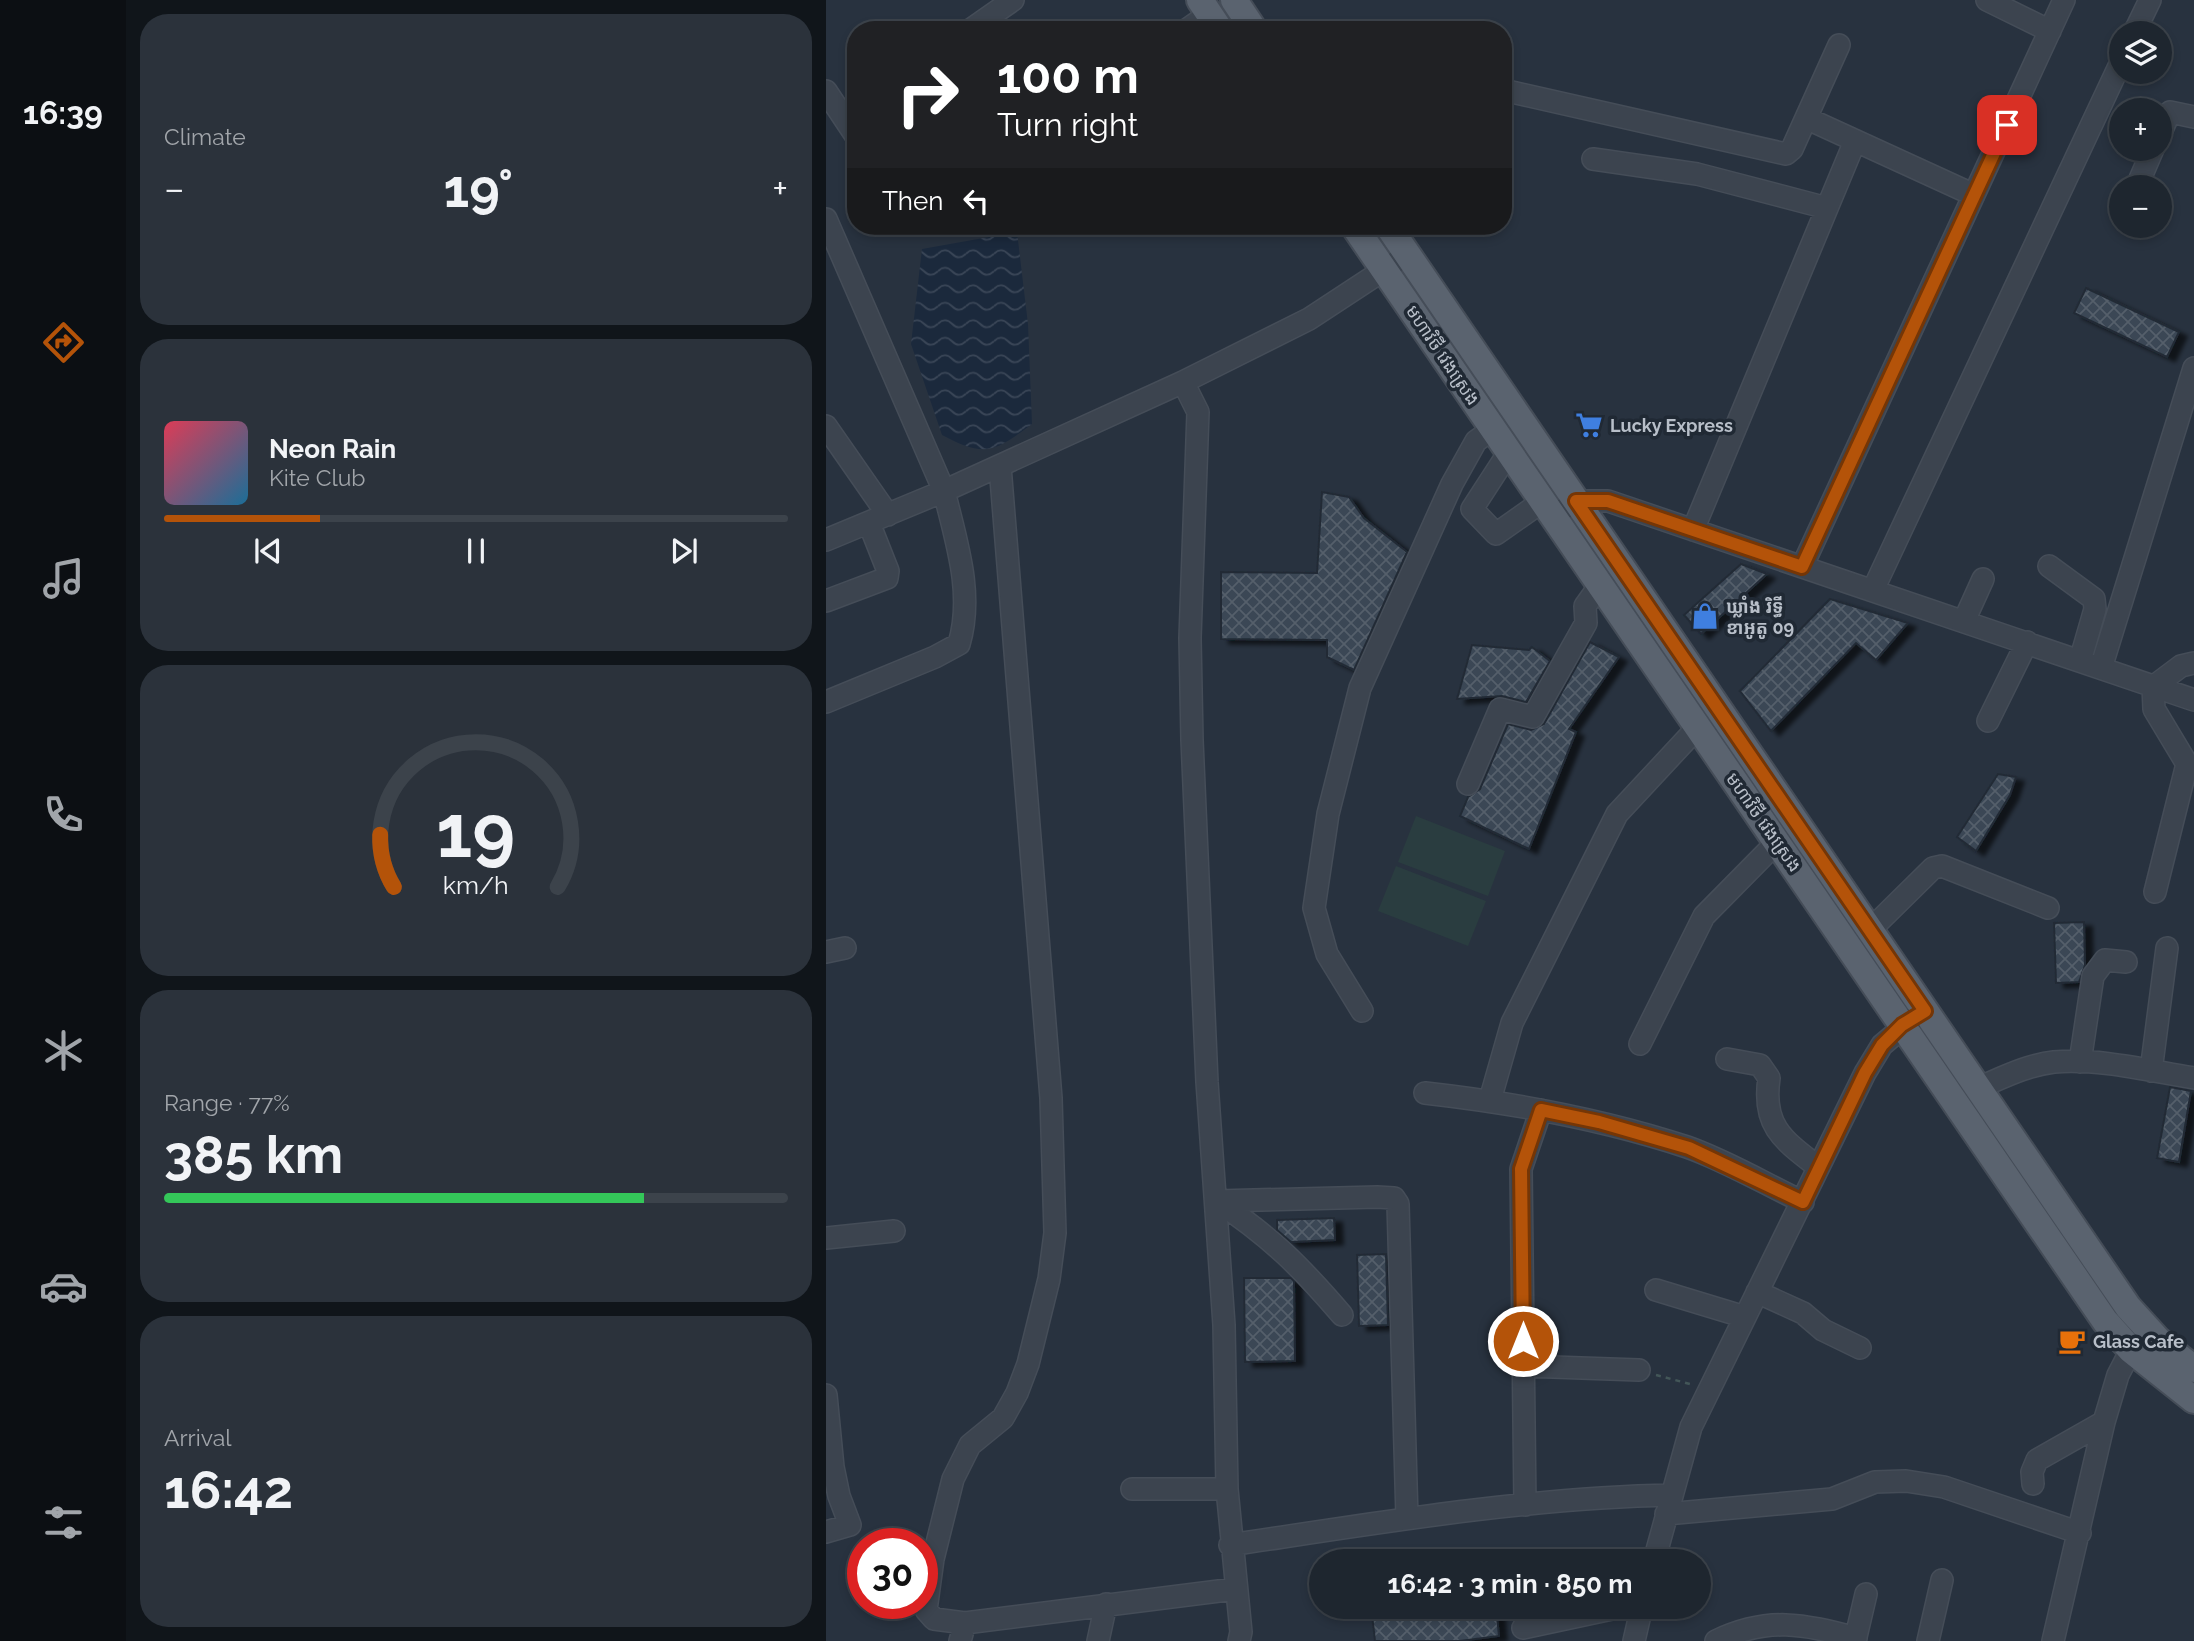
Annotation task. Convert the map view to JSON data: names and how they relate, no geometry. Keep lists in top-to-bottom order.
{
  "streets": {
    "main road": ["មហាវិថី វេងស្រេង"]
  },
  "places": {
    "supermarket": ["Lucky Express"],
    "shop": ["ឃ្លាំង រិទ្ធី ខាអូតូ 09"],
    "cafe": ["Glass Cafe"]
  },
  "page": {
    "tabs": "16:39",
    "tile": [
      "Climate",
      ["Range · 77%", "385 km"],
      ["Arrival", "16:42"]
    ],
    "map_buttons": ["+", "−"],
    "turn": ["100 m", "Turn right"],
    "heat": ["−", "19°", "+"],
    "then": "Then",
    "song": ["Neon Rain", "Kite Club"],
    "limit": "30",
    "trip": "16:42 · 3 min · 850 m",
    "gauge": ["19", "km/h"]
  }
}
